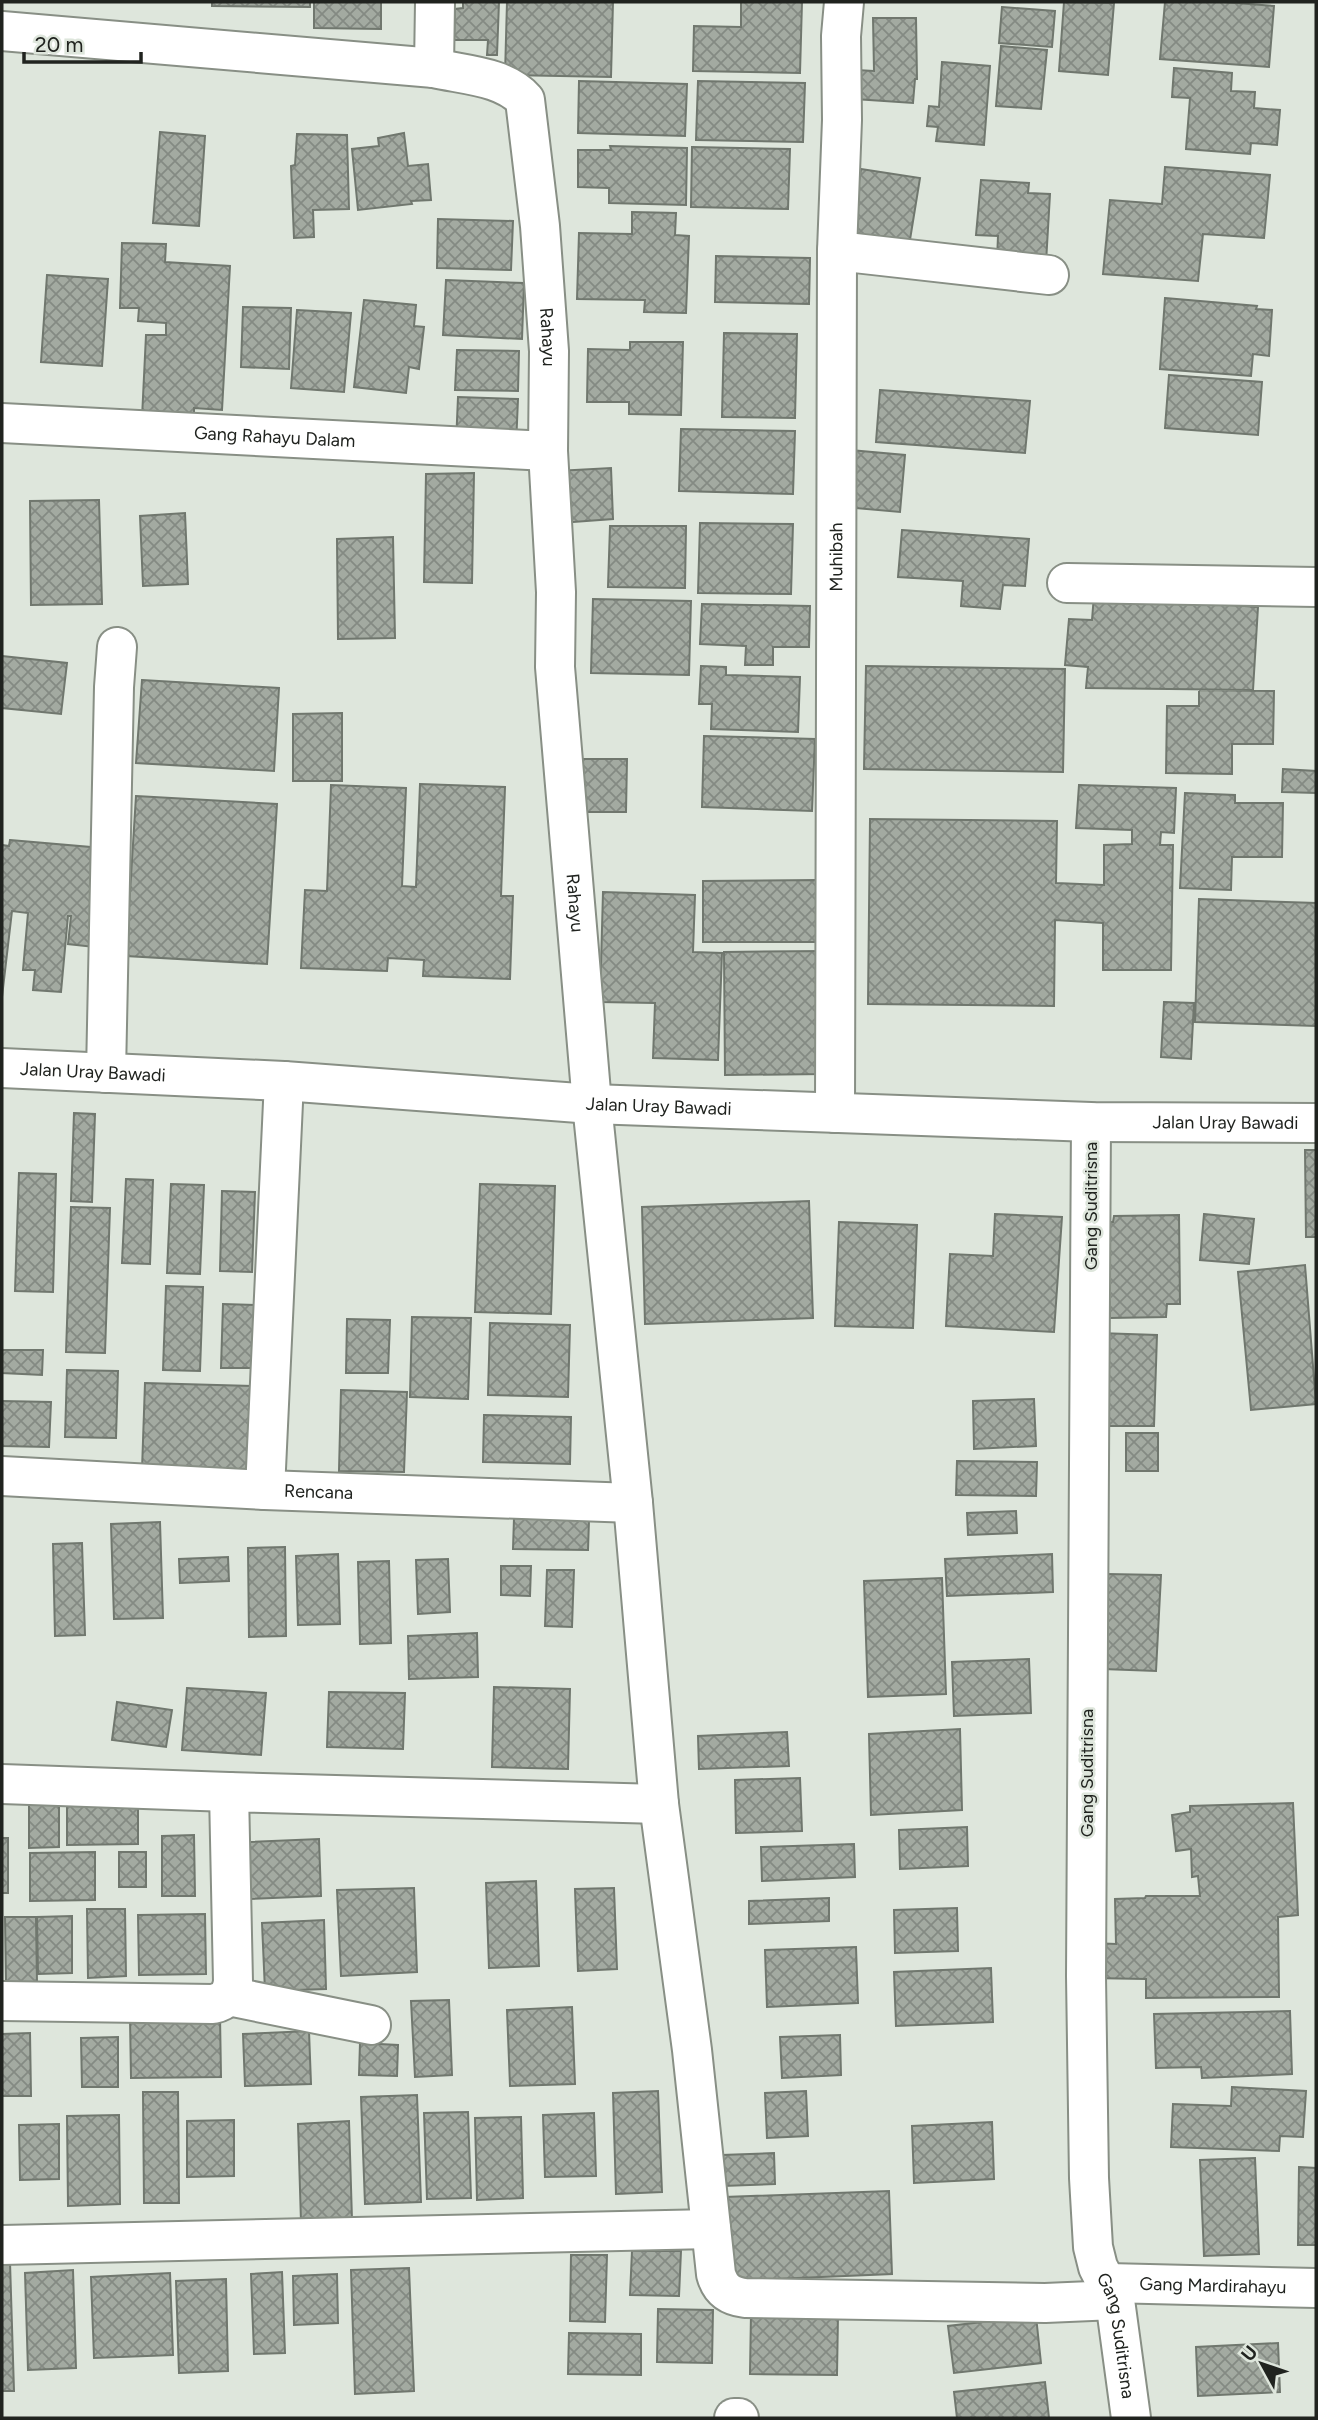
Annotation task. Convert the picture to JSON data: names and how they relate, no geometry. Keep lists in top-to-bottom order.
{
  "streets": {
    "street": [
      "Rahayu",
      "Gang Rahayu Dalam",
      "Muhibah",
      "Jalan Uray Bawadi",
      "Gang Suditrisna",
      "Rencana",
      "Gang Mardirahayu"
    ]
  },
  "crossings": [
    ["Rahayu", "Gang Rahayu Dalam"],
    ["Rahayu", "Jalan Uray Bawadi"],
    ["Rahayu", "Rencana"],
    ["Rahayu", "Gang Mardirahayu"],
    ["Muhibah", "Jalan Uray Bawadi"],
    ["Jalan Uray Bawadi", "Gang Suditrisna"],
    ["Gang Suditrisna", "Gang Mardirahayu"]
  ],
  "scale_bar": "20 m",
  "north": "top left"
}
